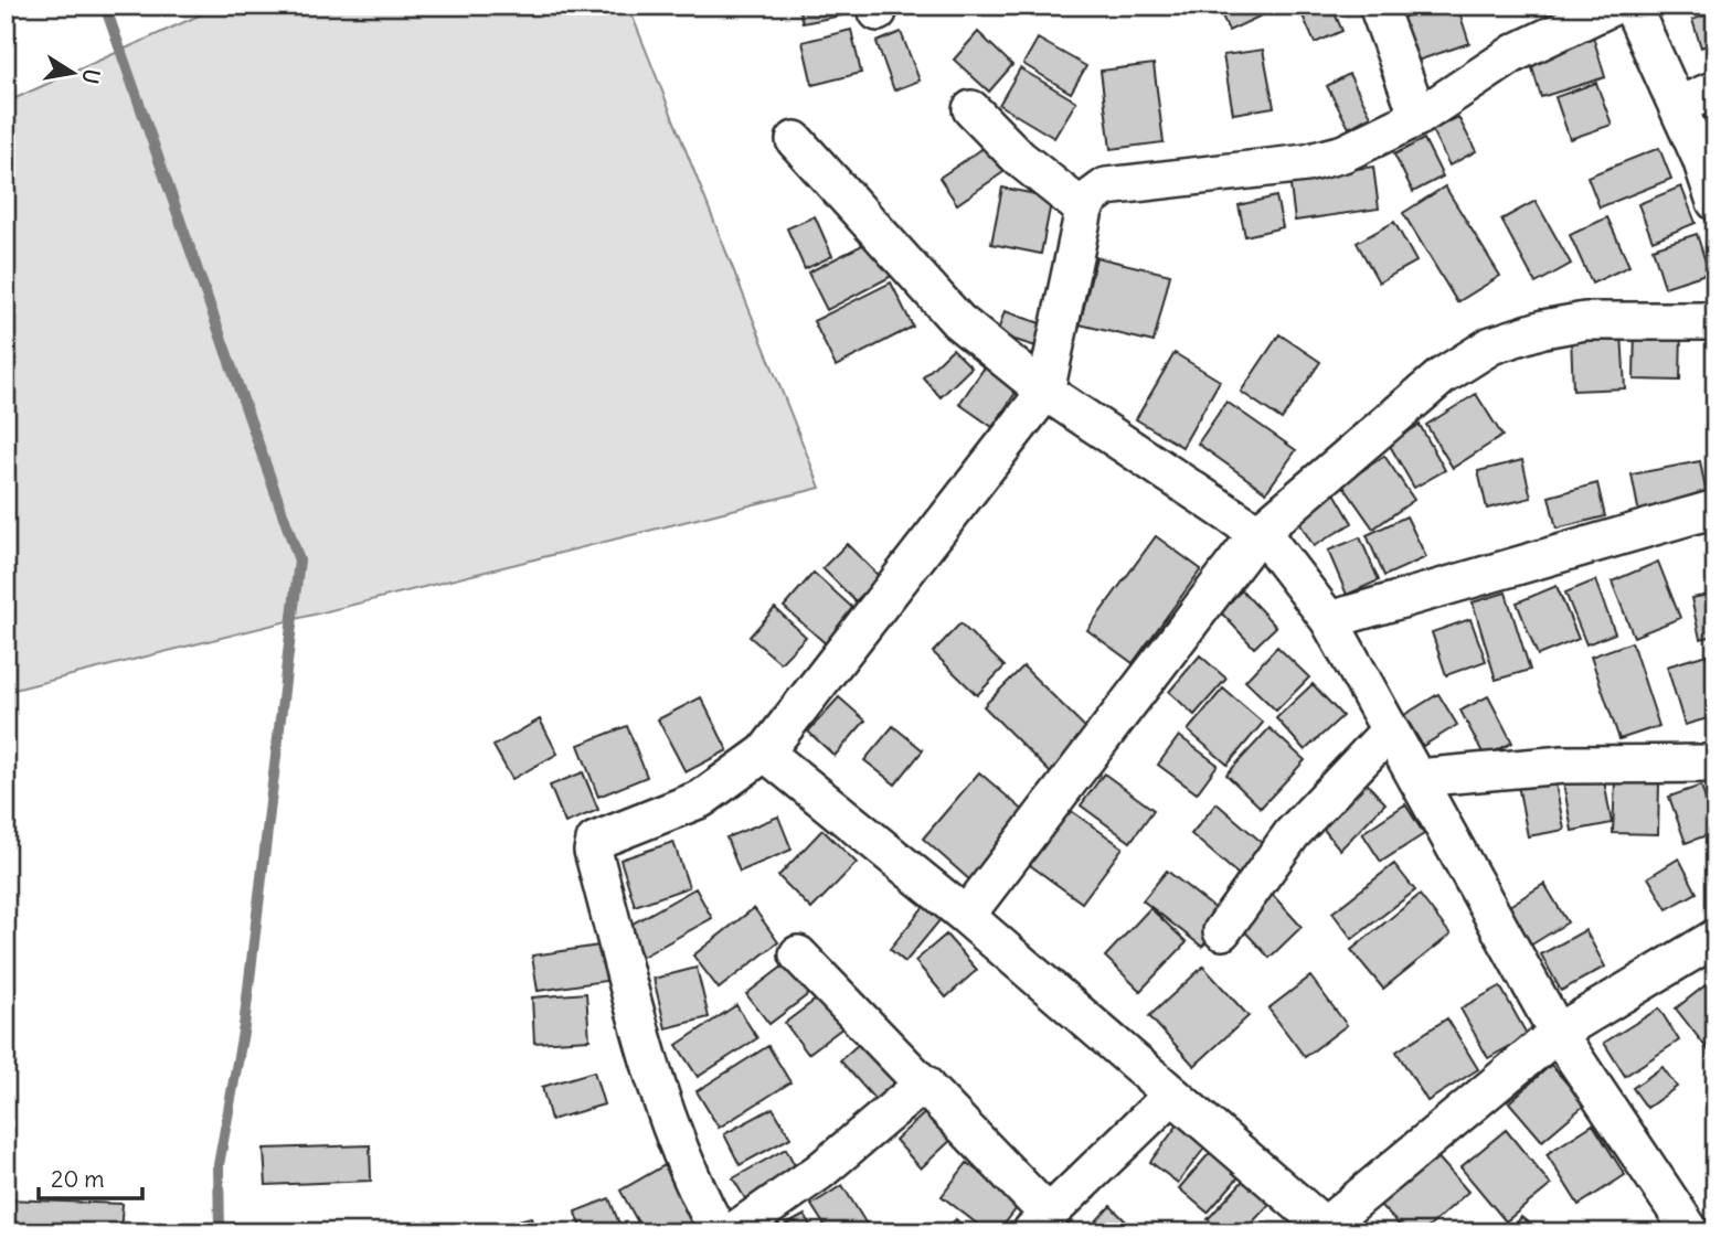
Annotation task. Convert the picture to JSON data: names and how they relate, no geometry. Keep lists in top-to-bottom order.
{
  "scale_bar": "20 m",
  "north": "right"
}
